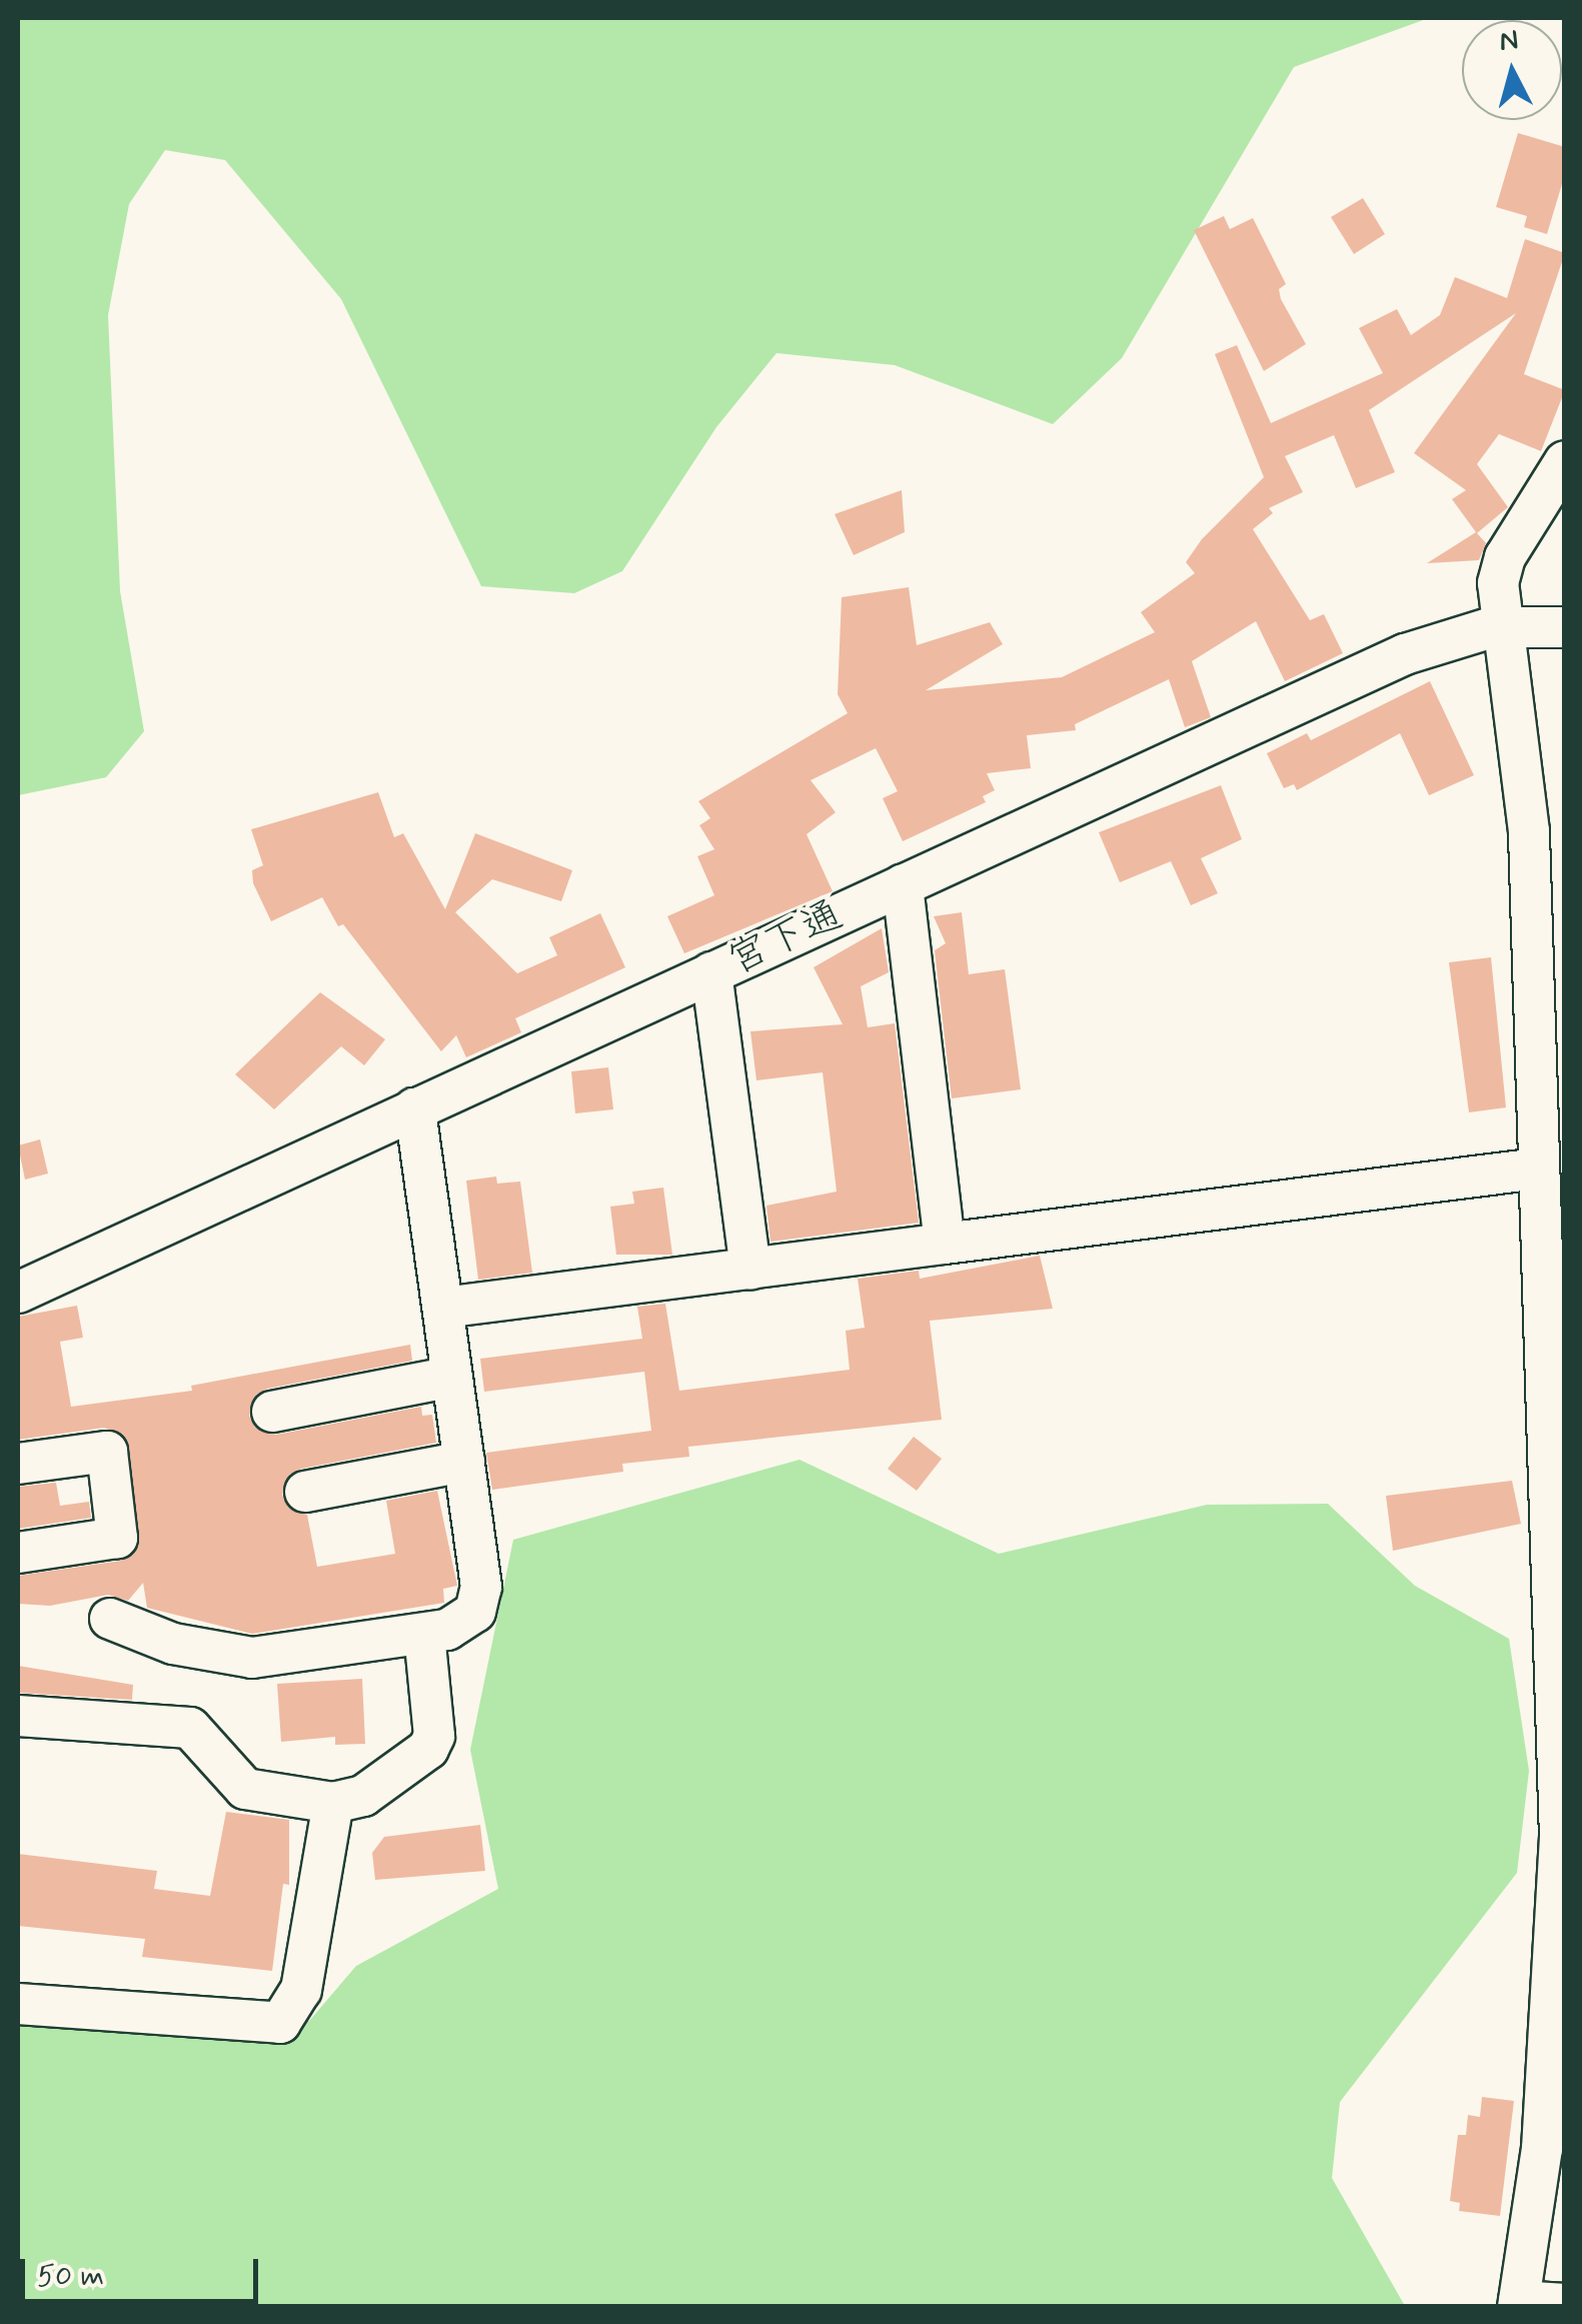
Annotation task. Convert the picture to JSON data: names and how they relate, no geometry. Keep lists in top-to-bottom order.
{
  "streets": {
    "street": ["宮下通"]
  },
  "scale_bar": "50 m",
  "north": "top"
}
